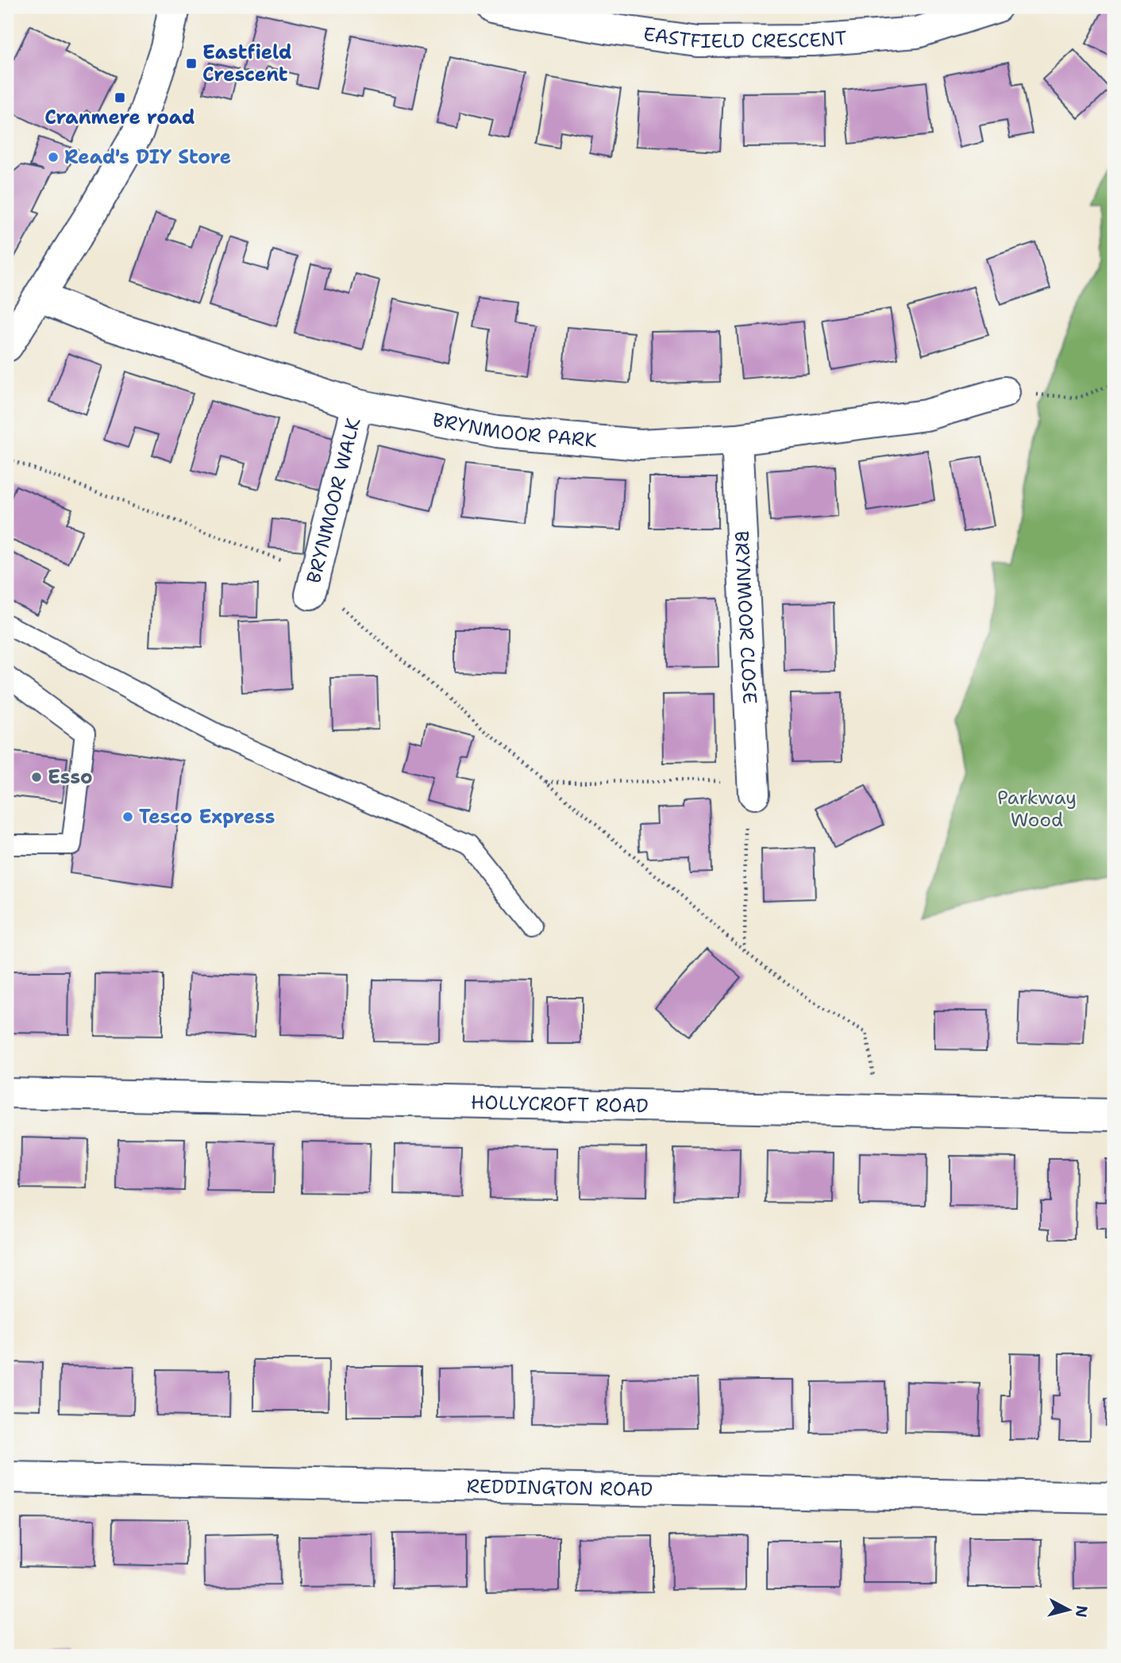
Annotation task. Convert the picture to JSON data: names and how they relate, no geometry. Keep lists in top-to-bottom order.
{
  "streets": {
    "street": [
      "EASTFIELD CRESCENT",
      "BRYNMOOR PARK",
      "BRYNMOOR WALK",
      "BRYNMOOR CLOSE",
      "HOLLYCROFT ROAD",
      "REDDINGTON ROAD"
    ]
  },
  "crossings": [
    ["BRYNMOOR PARK", "BRYNMOOR WALK"],
    ["BRYNMOOR PARK", "BRYNMOOR CLOSE"]
  ],
  "parks": ["Parkway Wood"],
  "places": {
    "transit": ["Eastfield Crescent", "Cranmere road"],
    "other": ["Read's DIY Store", "Esso", "Tesco Express"]
  },
  "north": "right"
}
